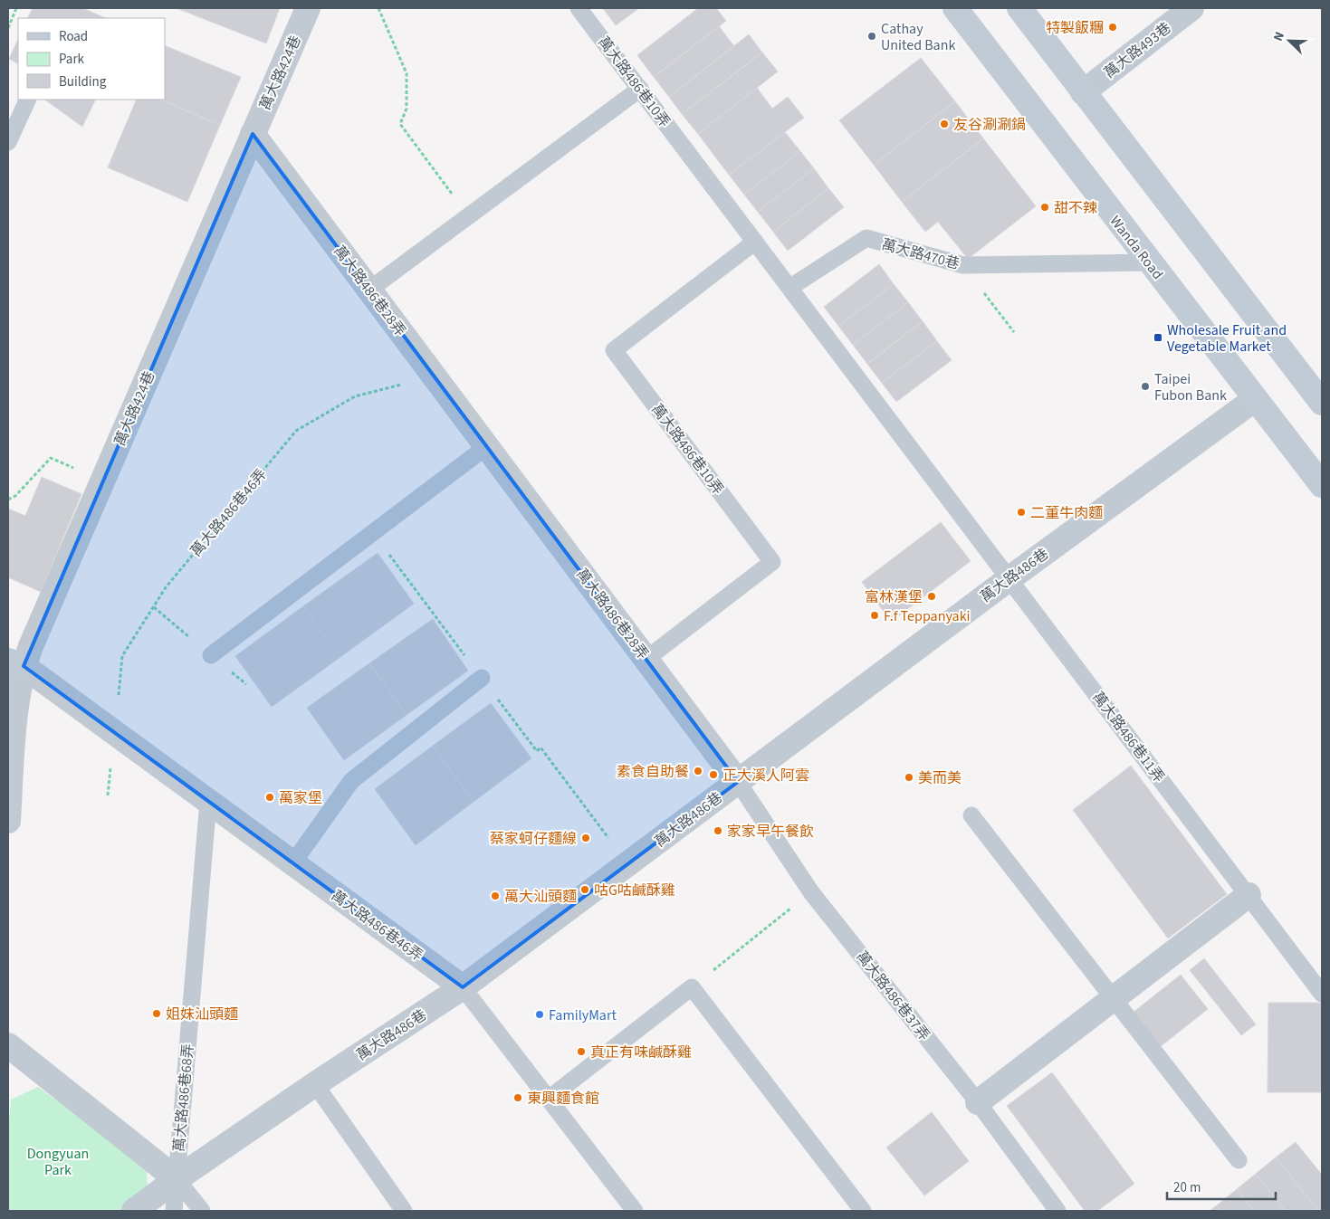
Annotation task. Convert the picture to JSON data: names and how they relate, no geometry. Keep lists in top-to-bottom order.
{
  "streets": {
    "main road": ["Wanda Road"],
    "street": [
      "萬大路493巷",
      "萬大路424巷",
      "萬大路486巷28弄",
      "萬大路486巷46弄",
      "萬大路486巷",
      "萬大路486巷68弄"
    ],
    "lane": [
      "萬大路486巷10弄",
      "萬大路470巷",
      "萬大路486巷11弄",
      "萬大路486巷37弄"
    ]
  },
  "crossings": [
    ["萬大路424巷", "萬大路486巷28弄"],
    ["萬大路424巷", "萬大路486巷46弄"],
    ["萬大路486巷10弄", "萬大路470巷"],
    ["萬大路486巷10弄", "萬大路486巷28弄"],
    ["萬大路486巷10弄", "萬大路486巷"],
    ["萬大路486巷10弄", "萬大路486巷11弄"],
    ["Wanda Road", "萬大路470巷"],
    ["Wanda Road", "萬大路486巷"],
    ["萬大路486巷28弄", "萬大路486巷46弄"],
    ["萬大路486巷28弄", "萬大路486巷"],
    ["萬大路486巷28弄", "萬大路486巷37弄"],
    ["萬大路486巷46弄", "萬大路486巷"],
    ["萬大路486巷46弄", "萬大路486巷68弄"],
    ["萬大路486巷", "萬大路486巷11弄"],
    ["萬大路486巷", "萬大路486巷37弄"],
    ["萬大路486巷", "萬大路486巷68弄"]
  ],
  "parks": ["Dongyuan Park"],
  "places": {
    "other": [
      "特製飯糰",
      "Cathay United Bank",
      "友谷涮涮鍋",
      "甜不辣",
      "Taipei Fubon Bank",
      "二董牛肉麵",
      "富林漢堡",
      "F.f Teppanyaki",
      "素食自助餐",
      "正大溪人阿雲",
      "美而美",
      "萬家堡",
      "家家早午餐飲",
      "蔡家蚵仔麵線",
      "咕G咕鹹酥雞",
      "萬大汕頭麵",
      "姐妹汕頭麵",
      "FamilyMart",
      "真正有味鹹酥雞",
      "東興麵食館"
    ],
    "transit": ["Wholesale Fruit and Vegetable Market"]
  },
  "legend": ["Road", "Park", "Building"],
  "scale_bar": "20 m",
  "north": "top left"
}
